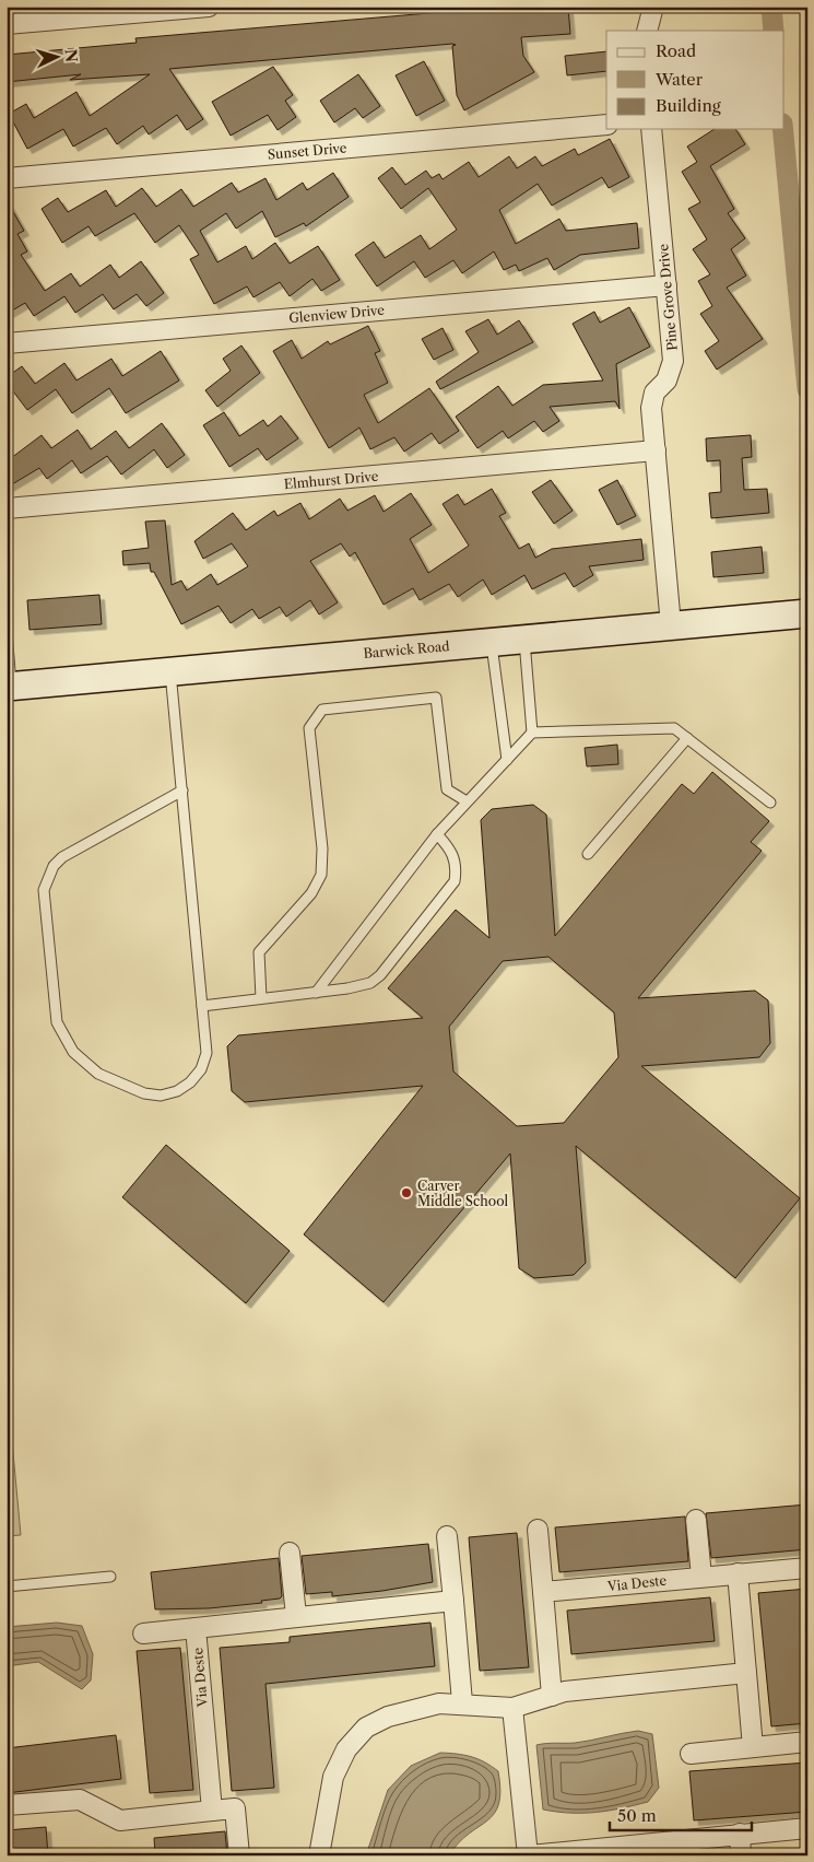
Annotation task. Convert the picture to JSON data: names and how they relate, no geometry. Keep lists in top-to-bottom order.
{
  "streets": {
    "street": [
      "Sunset Drive",
      "Pine Grove Drive",
      "Glenview Drive",
      "Elmhurst Drive",
      "Barwick Road",
      "Via Deste"
    ]
  },
  "crossings": [
    ["Pine Grove Drive", "Glenview Drive"],
    ["Pine Grove Drive", "Elmhurst Drive"],
    ["Pine Grove Drive", "Barwick Road"]
  ],
  "places": ["Carver Middle School"],
  "legend": ["Road", "Water", "Building"],
  "scale_bar": "50 m",
  "north": "right"
}
